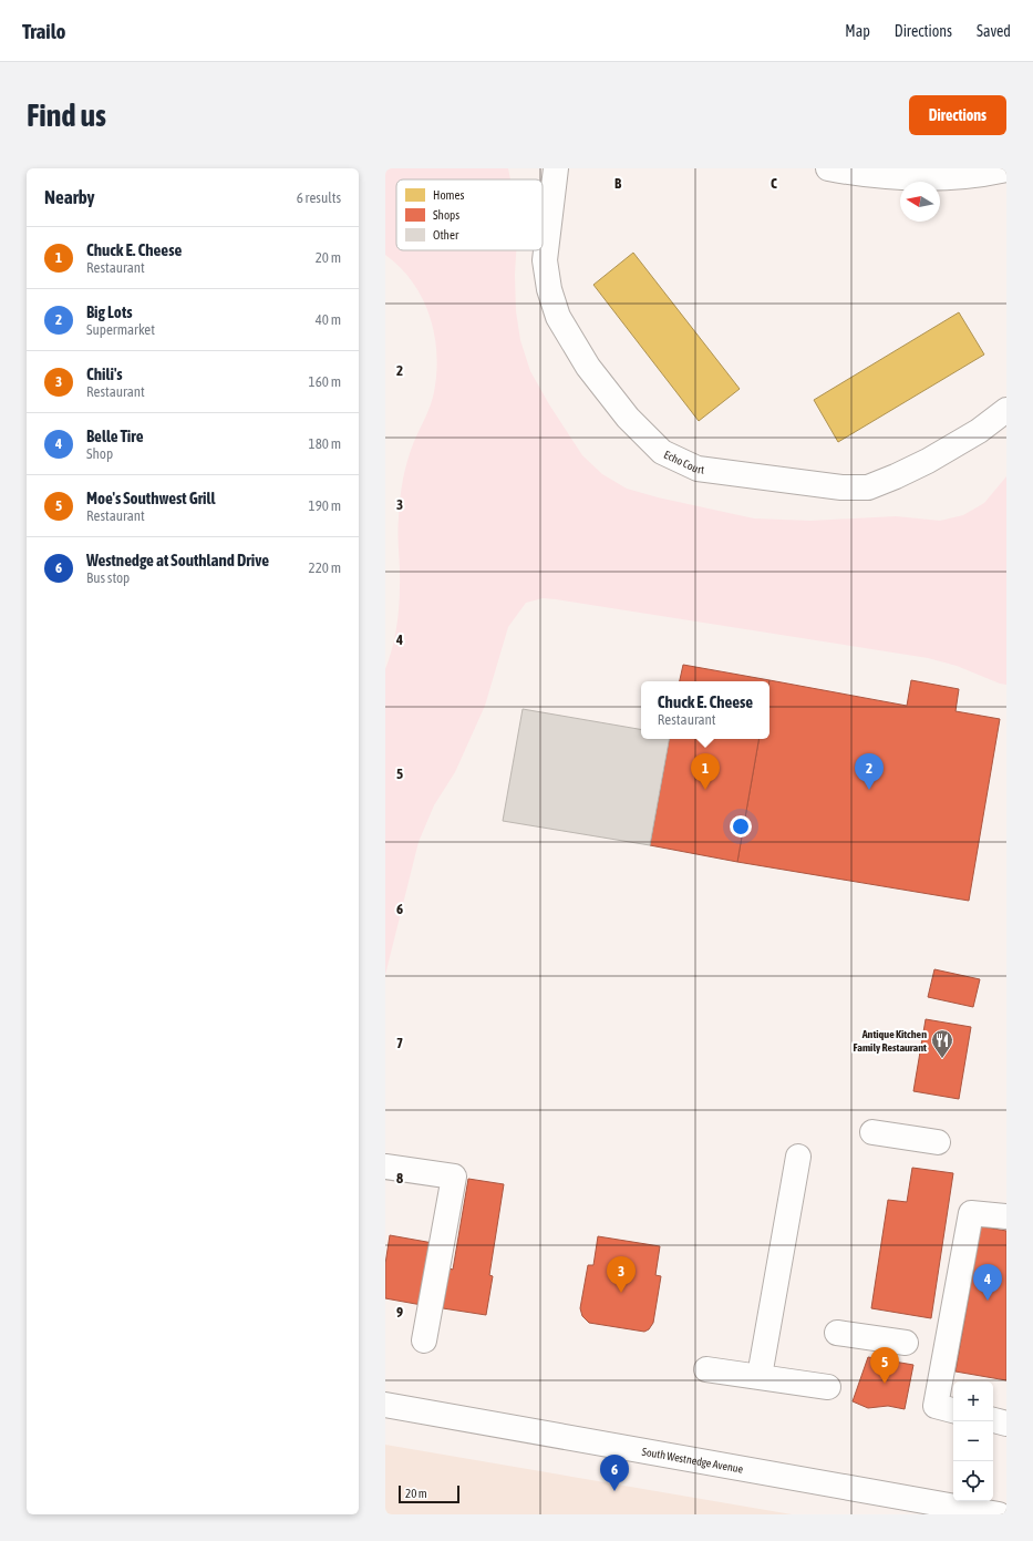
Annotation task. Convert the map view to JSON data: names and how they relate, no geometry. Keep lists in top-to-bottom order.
{
  "streets": {
    "street": ["Echo Court", "South Westnedge Avenue"]
  },
  "places": {
    "restaurant": ["Antique Kitchen Family Restaurant"]
  },
  "legend": ["Homes", "Shops", "Other"],
  "scale_bar": "20 m",
  "north": "left",
  "page": {
    "header": "Trailo",
    "nav": ["Map", "Directions", "Saved"],
    "buttons": "Directions",
    "title": "Find us",
    "heading": ["Nearby", "6 results"],
    "list": [
      {
        "mark": "1",
        "name": "Chuck E. Cheese",
        "note": "Restaurant",
        "value": "20 m"
      },
      {
        "mark": "2",
        "name": "Big Lots",
        "note": "Supermarket",
        "value": "40 m"
      },
      {
        "mark": "3",
        "name": "Chili's",
        "note": "Restaurant",
        "value": "160 m"
      },
      {
        "mark": "4",
        "name": "Belle Tire",
        "note": "Shop",
        "value": "180 m"
      },
      {
        "mark": "5",
        "name": "Moe's Southwest Grill",
        "note": "Restaurant",
        "value": "190 m"
      },
      {
        "mark": "6",
        "name": "Westnedge at Southland Drive",
        "note": "Bus stop",
        "value": "220 m"
      }
    ],
    "popup": ["Chuck E. Cheese", "Restaurant"],
    "pins": [
      "1",
      "2",
      "3",
      "4",
      "5",
      "6"
    ],
    "map_buttons": ["+", "−"],
    "scale": "20 m"
  },
  "grid": {
    "columns": ["B", "C"],
    "rows": [
      "2",
      "3",
      "4",
      "5",
      "6",
      "7",
      "8",
      "9"
    ]
  }
}
